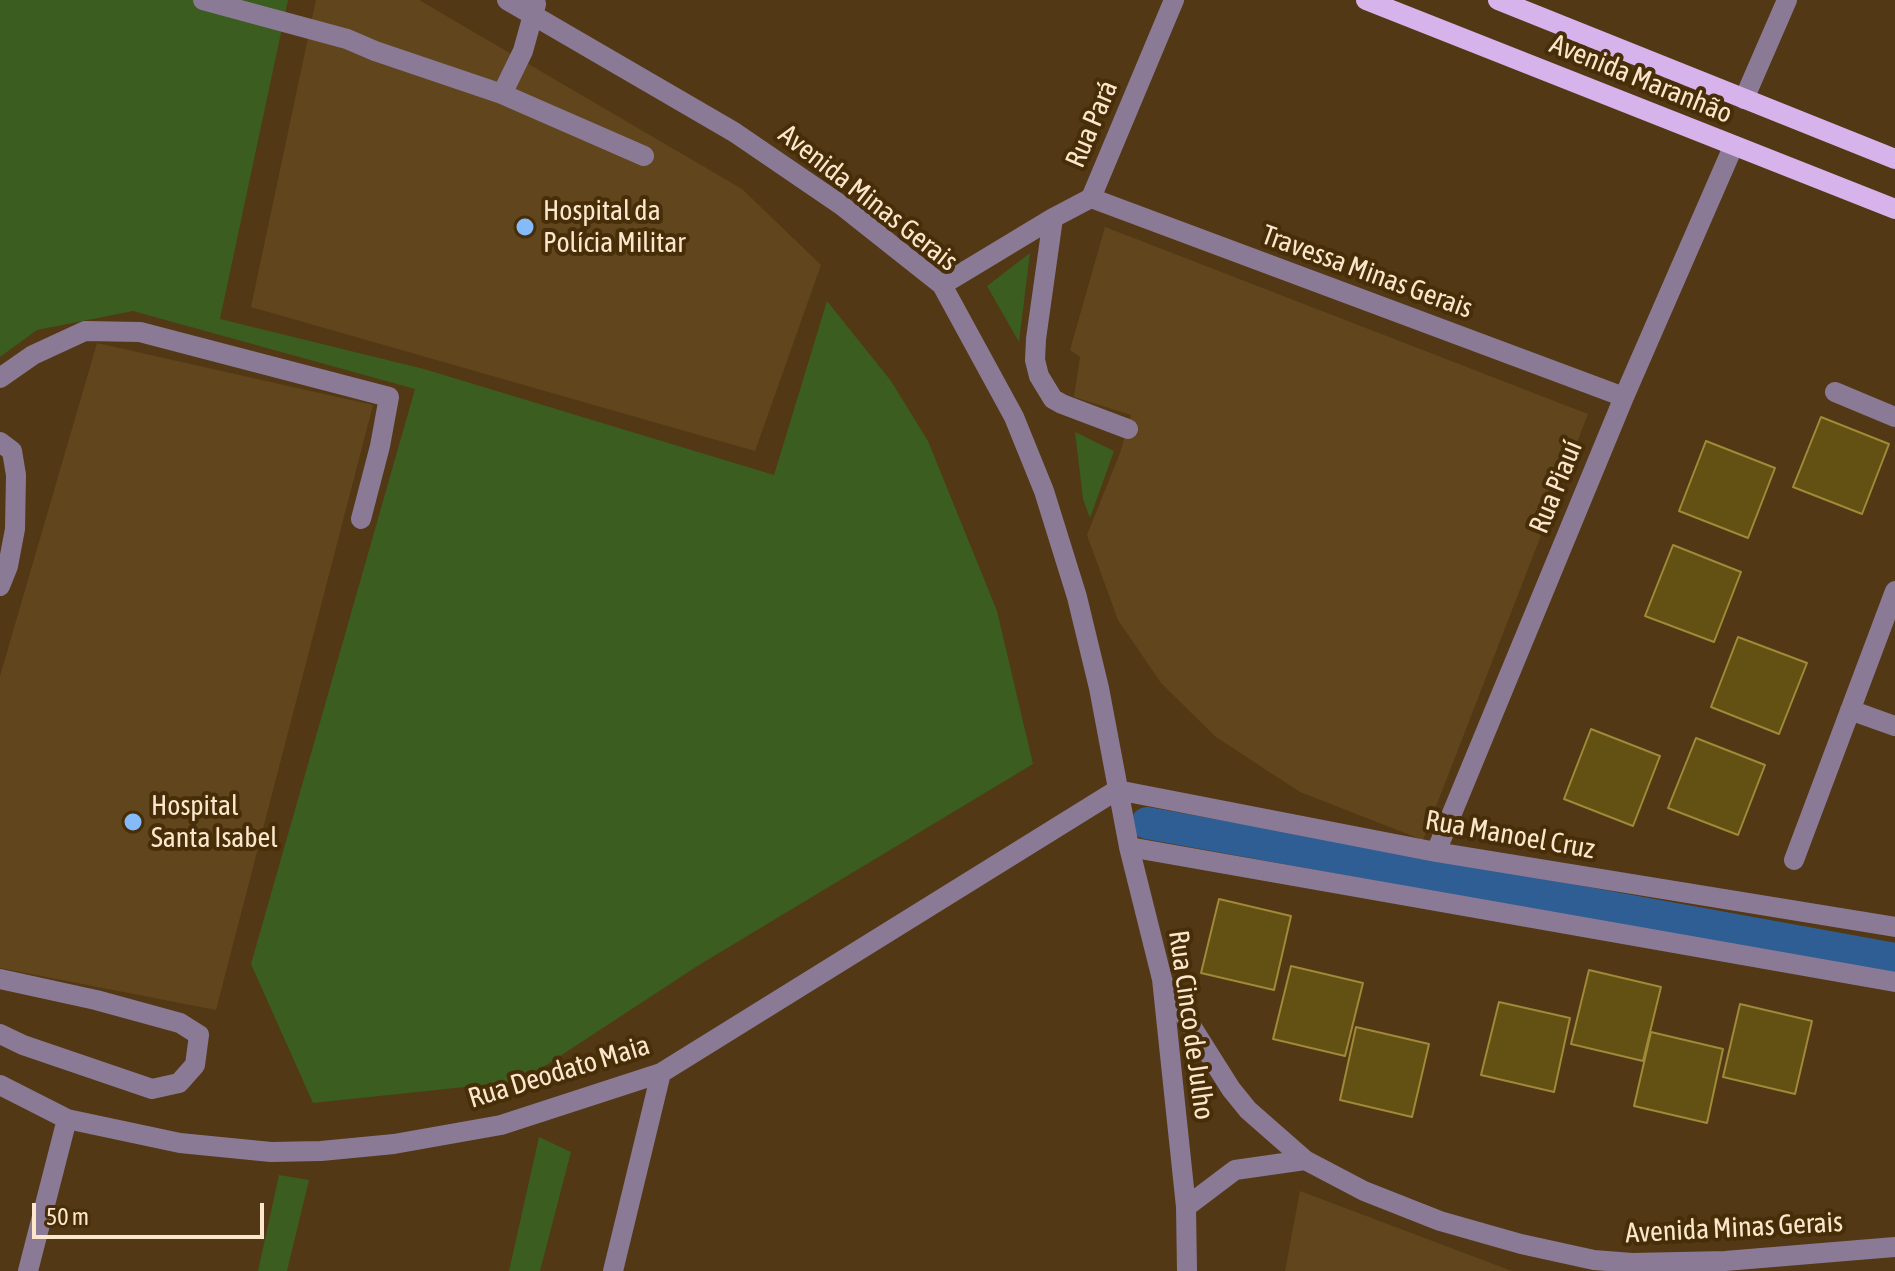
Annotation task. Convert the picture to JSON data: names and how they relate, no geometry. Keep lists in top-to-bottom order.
{
  "streets": {
    "main road": ["Avenida Maranhão"],
    "street": [
      "Rua Pará",
      "Avenida Minas Gerais",
      "Travessa Minas Gerais",
      "Rua Piauí",
      "Rua Manoel Cruz",
      "Rua Cinco de Julho",
      "Rua Deodato Maia"
    ]
  },
  "crossings": [
    ["Avenida Maranhão", "Rua Piauí"],
    ["Rua Pará", "Avenida Minas Gerais"],
    ["Rua Pará", "Travessa Minas Gerais"],
    ["Avenida Minas Gerais", "Rua Manoel Cruz"],
    ["Avenida Minas Gerais", "Rua Cinco de Julho"],
    ["Avenida Minas Gerais", "Rua Deodato Maia"],
    ["Travessa Minas Gerais", "Rua Piauí"],
    ["Rua Piauí", "Rua Manoel Cruz"],
    ["Rua Manoel Cruz", "Rua Cinco de Julho"],
    ["Rua Manoel Cruz", "Rua Deodato Maia"],
    ["Rua Cinco de Julho", "Rua Deodato Maia"]
  ],
  "places": ["Hospital da Polícia Militar", "Hospital Santa Isabel"],
  "scale_bar": "50 m"
}
